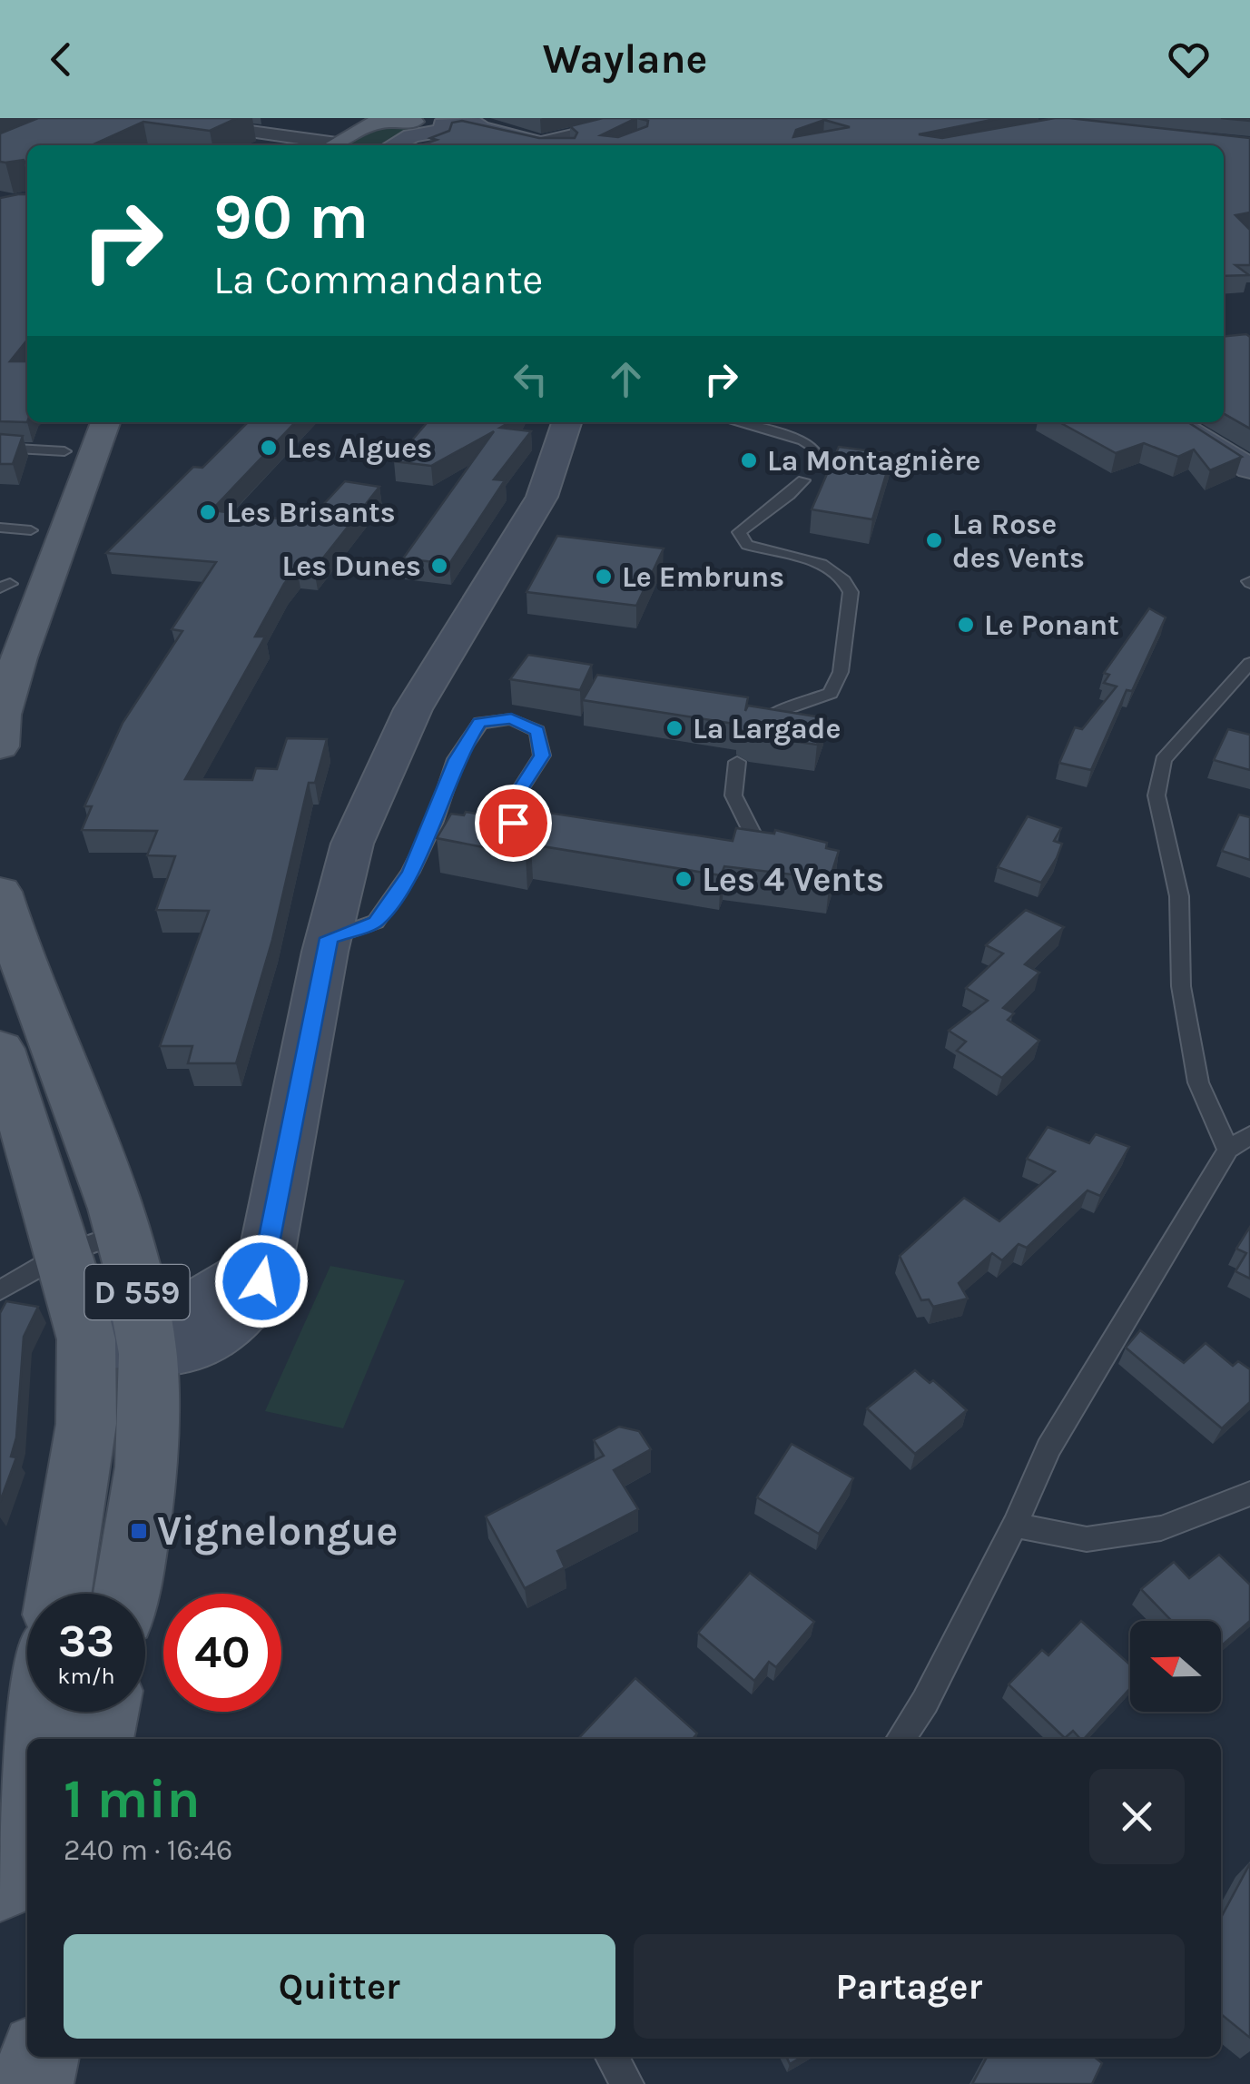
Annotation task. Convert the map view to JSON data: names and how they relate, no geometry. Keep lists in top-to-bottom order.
{
  "streets": {
    "main road": ["D 559"]
  },
  "places": {
    "other": [
      "Les Algues",
      "La Montagnière",
      "Les Brisants",
      "La Rose des Vents",
      "Les Dunes",
      "Le Embruns",
      "Le Ponant",
      "La Largade",
      "Les 4 Vents"
    ],
    "transit": ["Vignelongue"]
  },
  "north": "left",
  "page": {
    "header": "Waylane",
    "turn": ["90 m", "La Commandante"],
    "speed": "33 km/h",
    "limit": "40",
    "heading": ["1 min", "240 m · 16:46"],
    "buttons": ["Quitter", "Partager"]
  }
}
